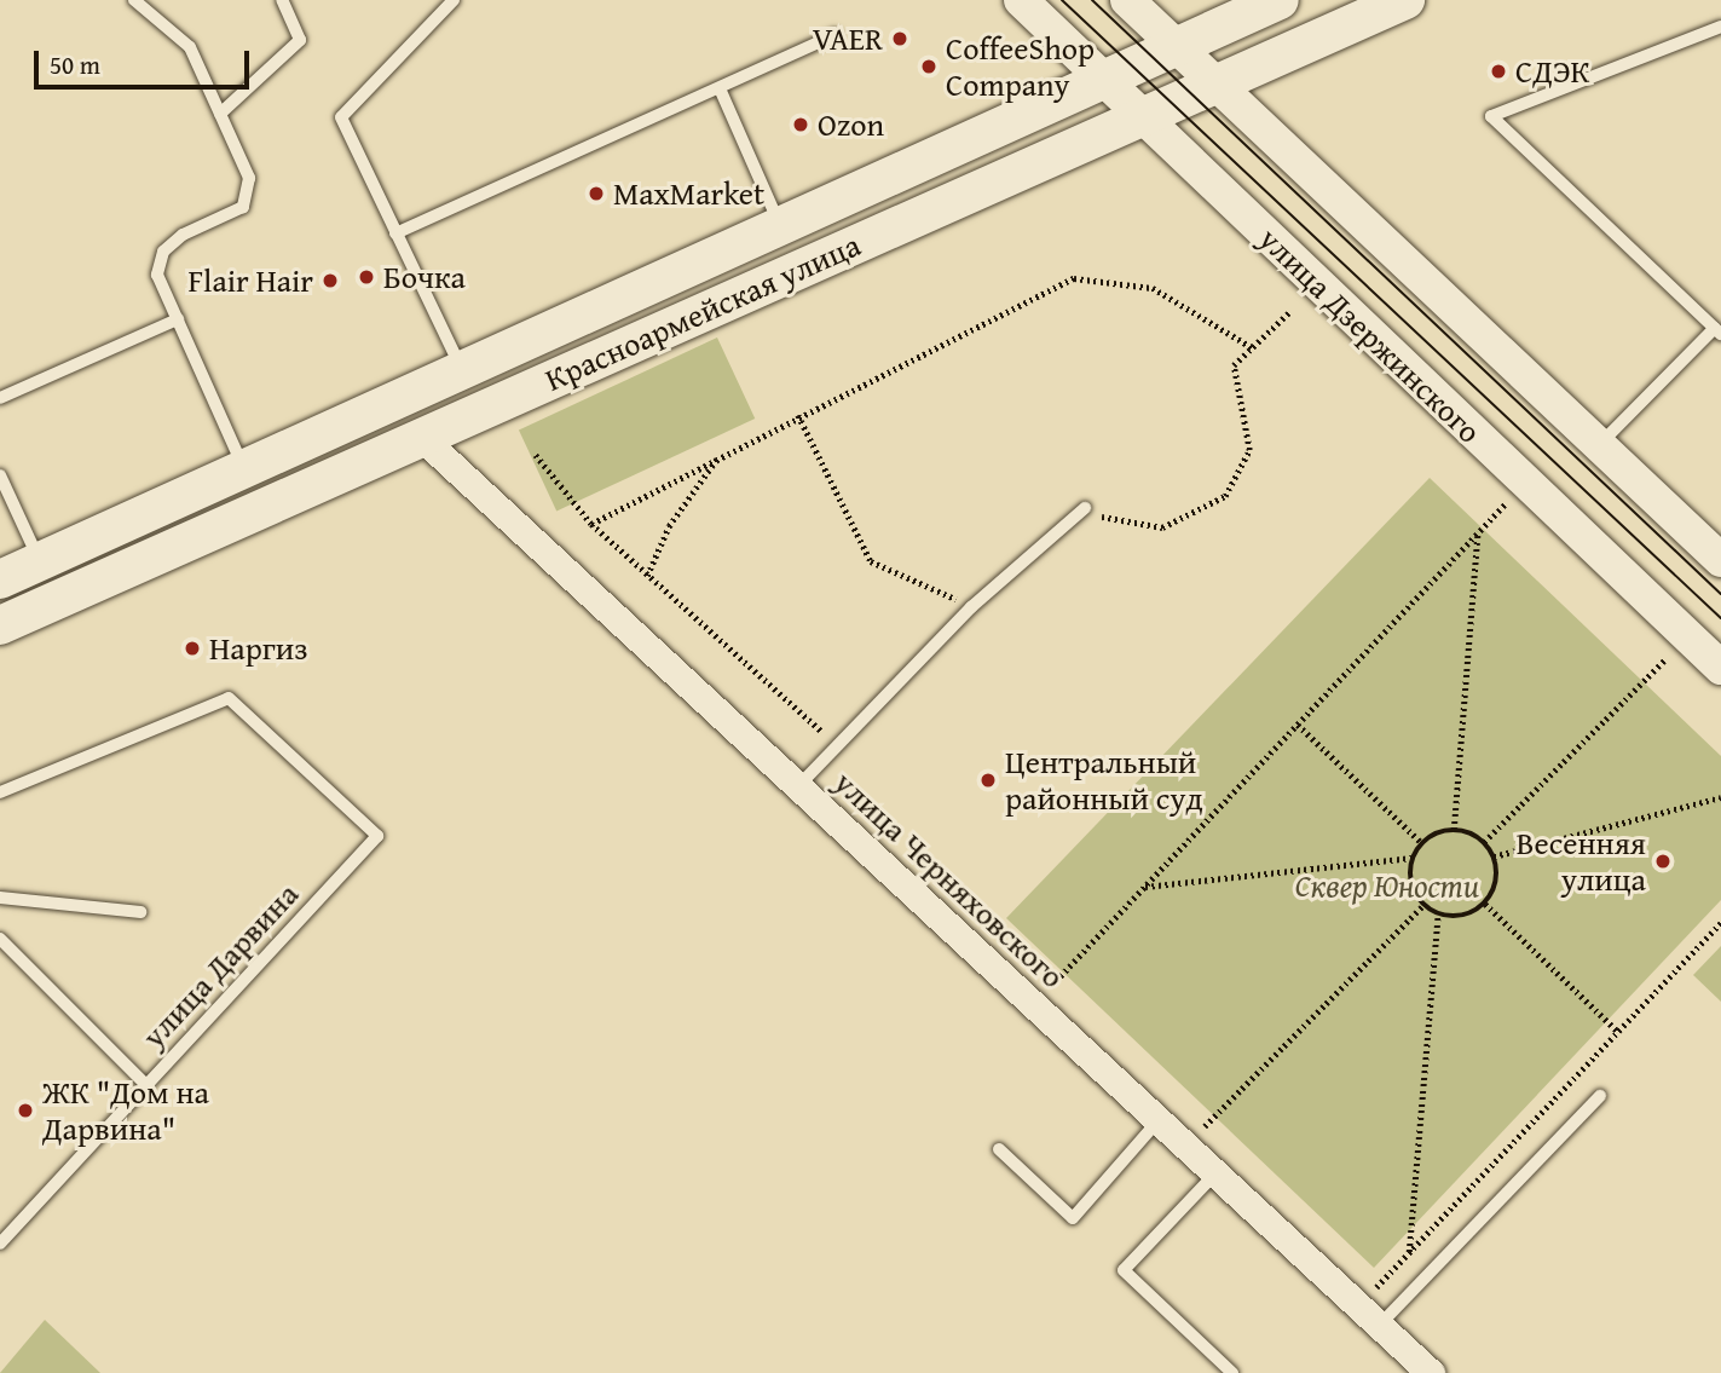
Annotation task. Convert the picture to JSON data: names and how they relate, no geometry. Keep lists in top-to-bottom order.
{
  "streets": {
    "main road": ["Красноармейская улица"],
    "street": ["улица Дзержинского", "улица Черняховского"],
    "lane": ["улица Дарвина"]
  },
  "crossings": [
    ["Красноармейская улица", "улица Дзержинского"],
    ["Красноармейская улица", "улица Черняховского"]
  ],
  "parks": ["Сквер Юности"],
  "places": [
    "VAER",
    "CoffeeShop Company",
    "СДЭК",
    "Ozon",
    "MaxMarket",
    "Бочка",
    "Flair Hair",
    "Наргиз",
    "Центральный районный суд",
    "Весенняя улица",
    "ЖК \"Дом на Дарвина\""
  ],
  "scale_bar": "50 m"
}
